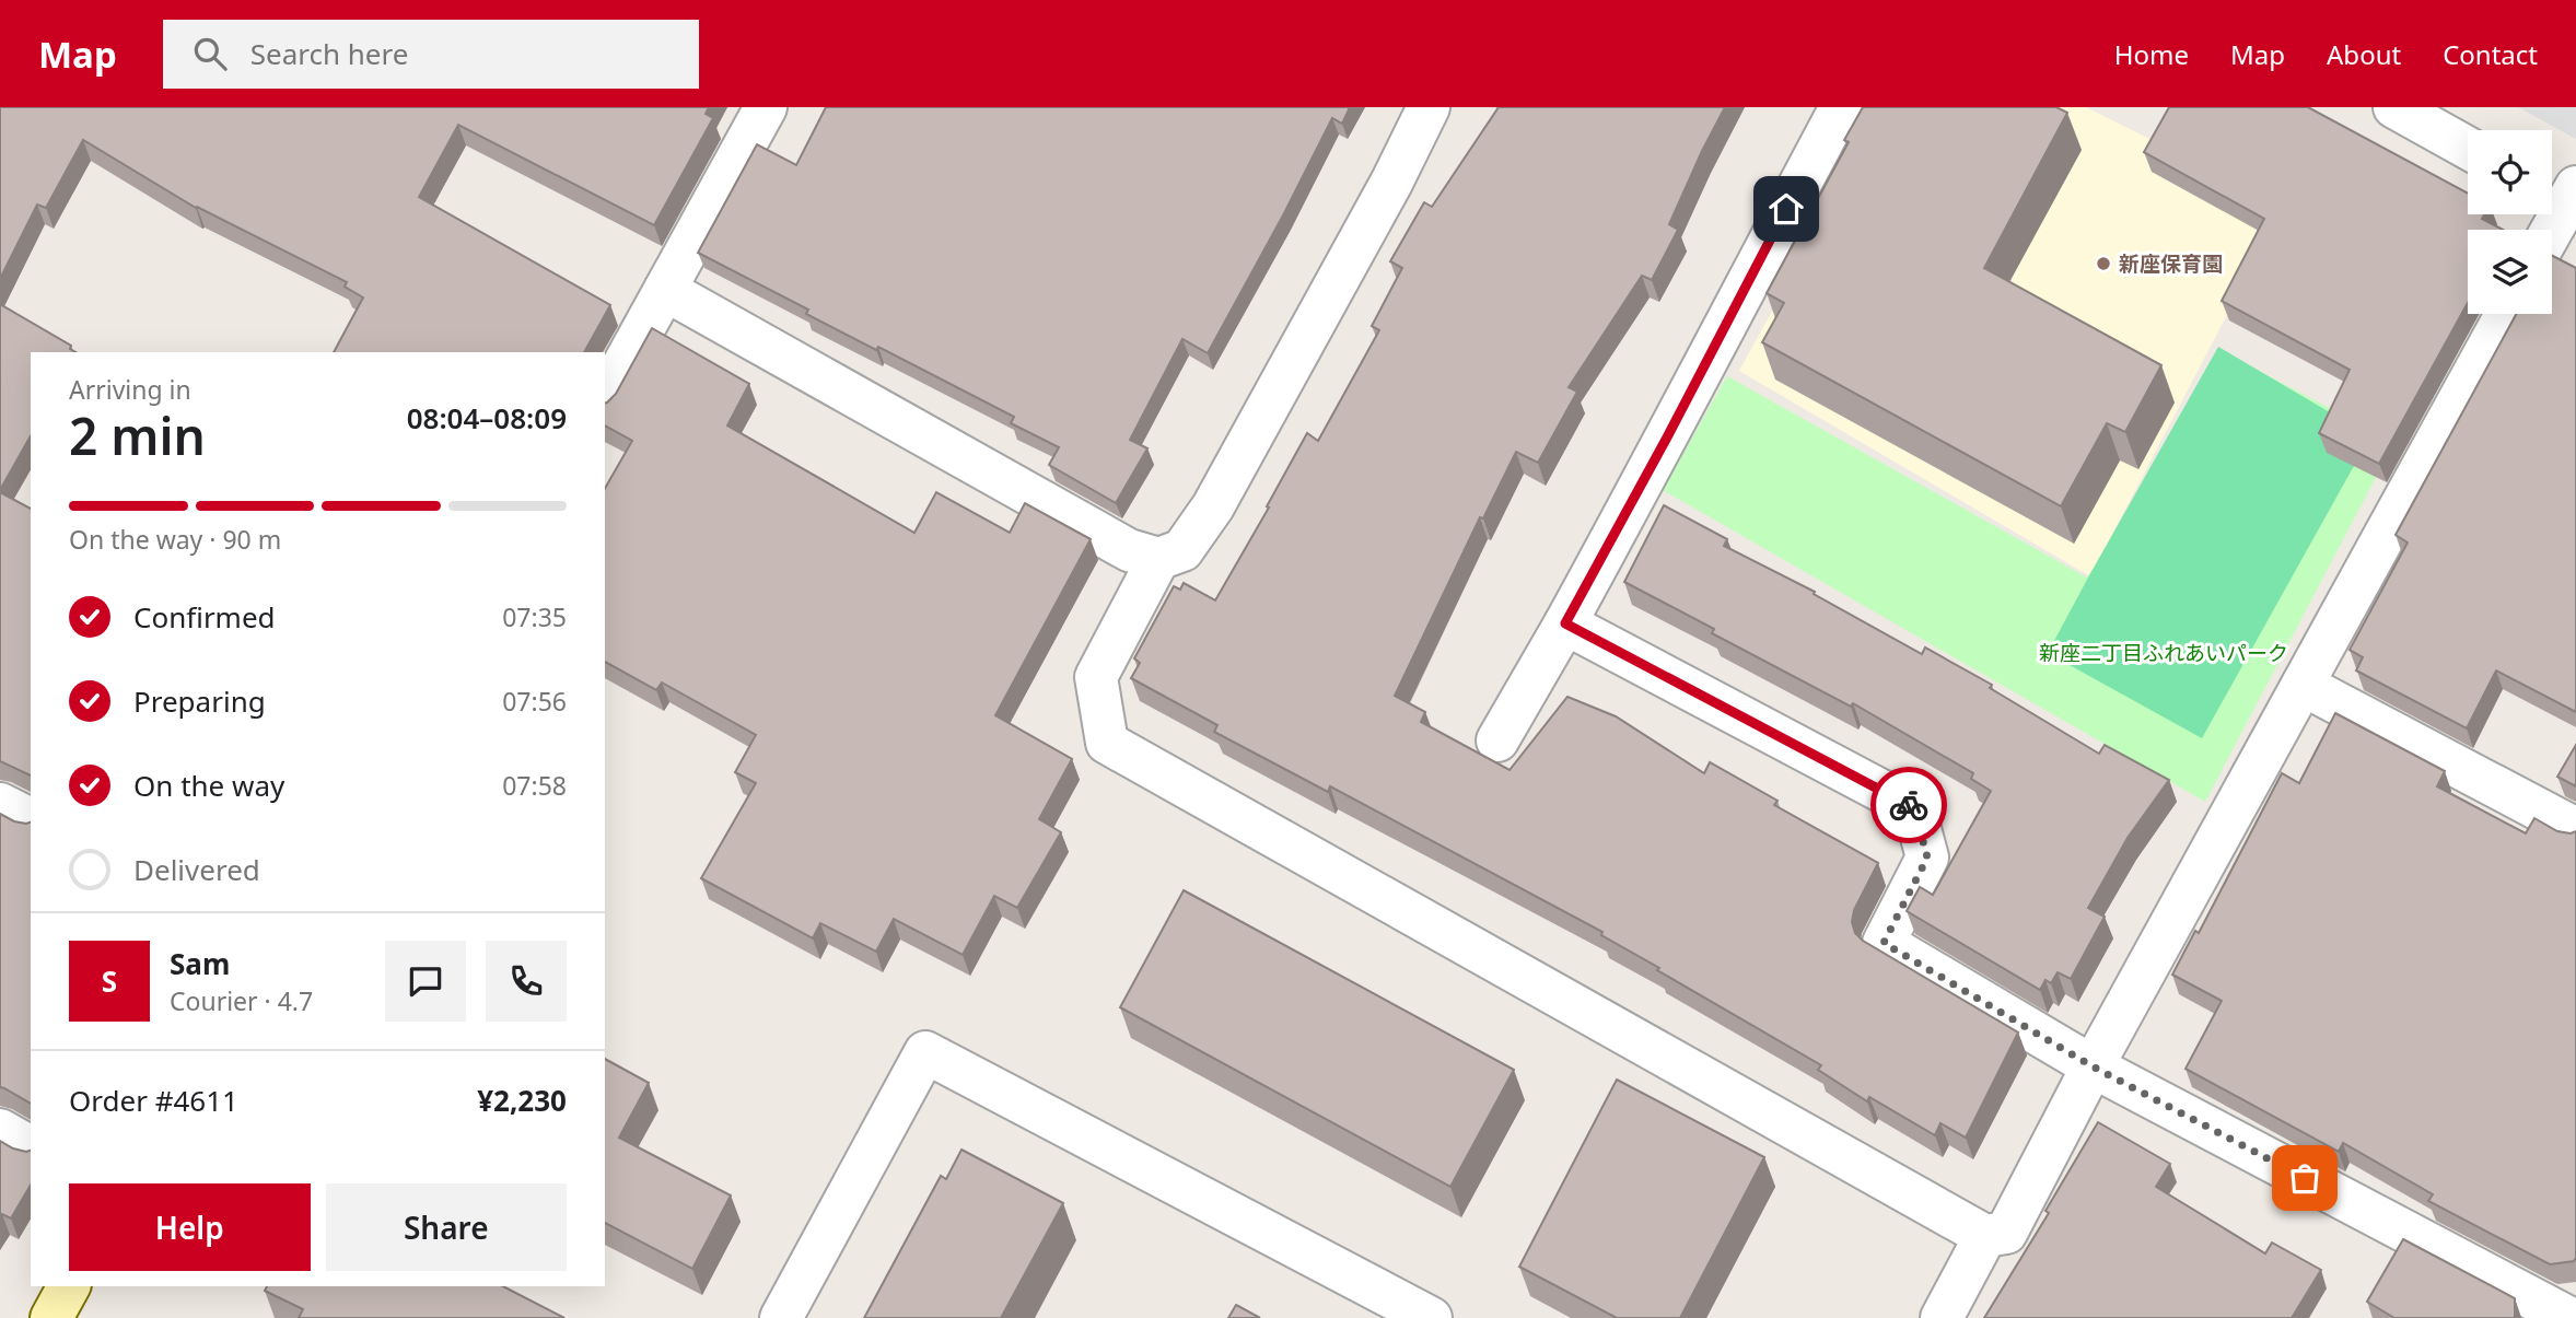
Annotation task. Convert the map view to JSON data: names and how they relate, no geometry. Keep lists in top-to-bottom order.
{
  "parks": ["新座二丁目ふれあいパーク"],
  "places": ["新座保育園"],
  "page": {
    "header": "Map",
    "search": "Search here",
    "nav": [
      "Home",
      "Map",
      "About",
      "Contact"
    ],
    "heading": ["2 min", "Arriving in", "08:04–08:09"],
    "panel": [
      "Sam",
      "Courier · 4.7",
      "Order #4611",
      "¥2,230"
    ],
    "bar": "On the way · 90 m",
    "list": [
      ["Confirmed", "07:35"],
      ["Preparing", "07:56"],
      ["On the way", "07:58"],
      "Delivered"
    ],
    "round": "S",
    "buttons": ["Help", "Share"]
  }
}
